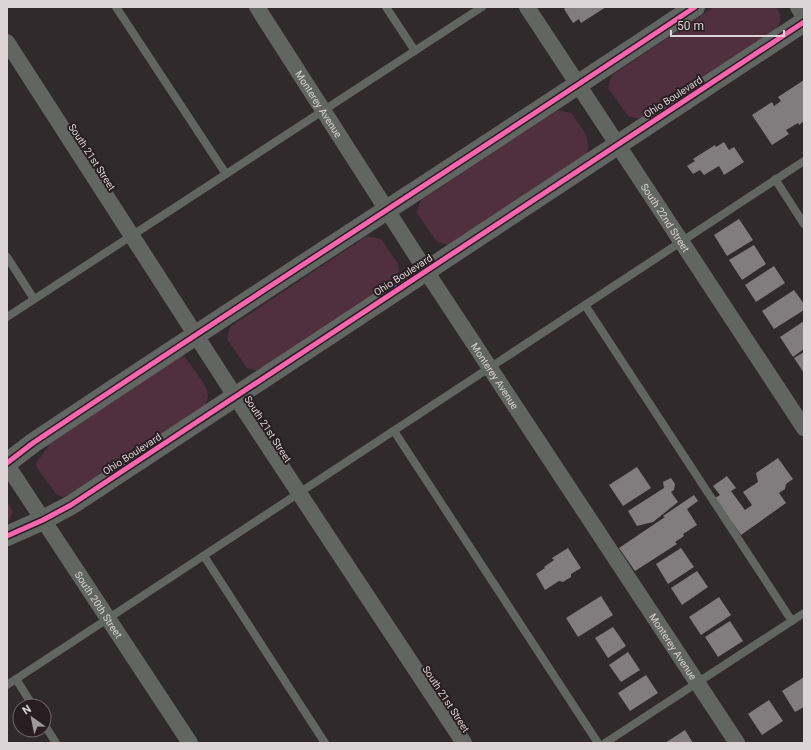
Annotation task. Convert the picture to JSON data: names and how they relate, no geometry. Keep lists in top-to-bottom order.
{
  "streets": {
    "street": [
      "Ohio Boulevard",
      "Monterey Avenue",
      "South 21st Street",
      "South 22nd Street",
      "South 20th Street"
    ]
  },
  "crossings": [
    ["Ohio Boulevard", "Monterey Avenue"],
    ["Ohio Boulevard", "South 21st Street"],
    ["Ohio Boulevard", "South 22nd Street"],
    ["Ohio Boulevard", "South 20th Street"]
  ],
  "scale_bar": "50 m",
  "north": "top left"
}
